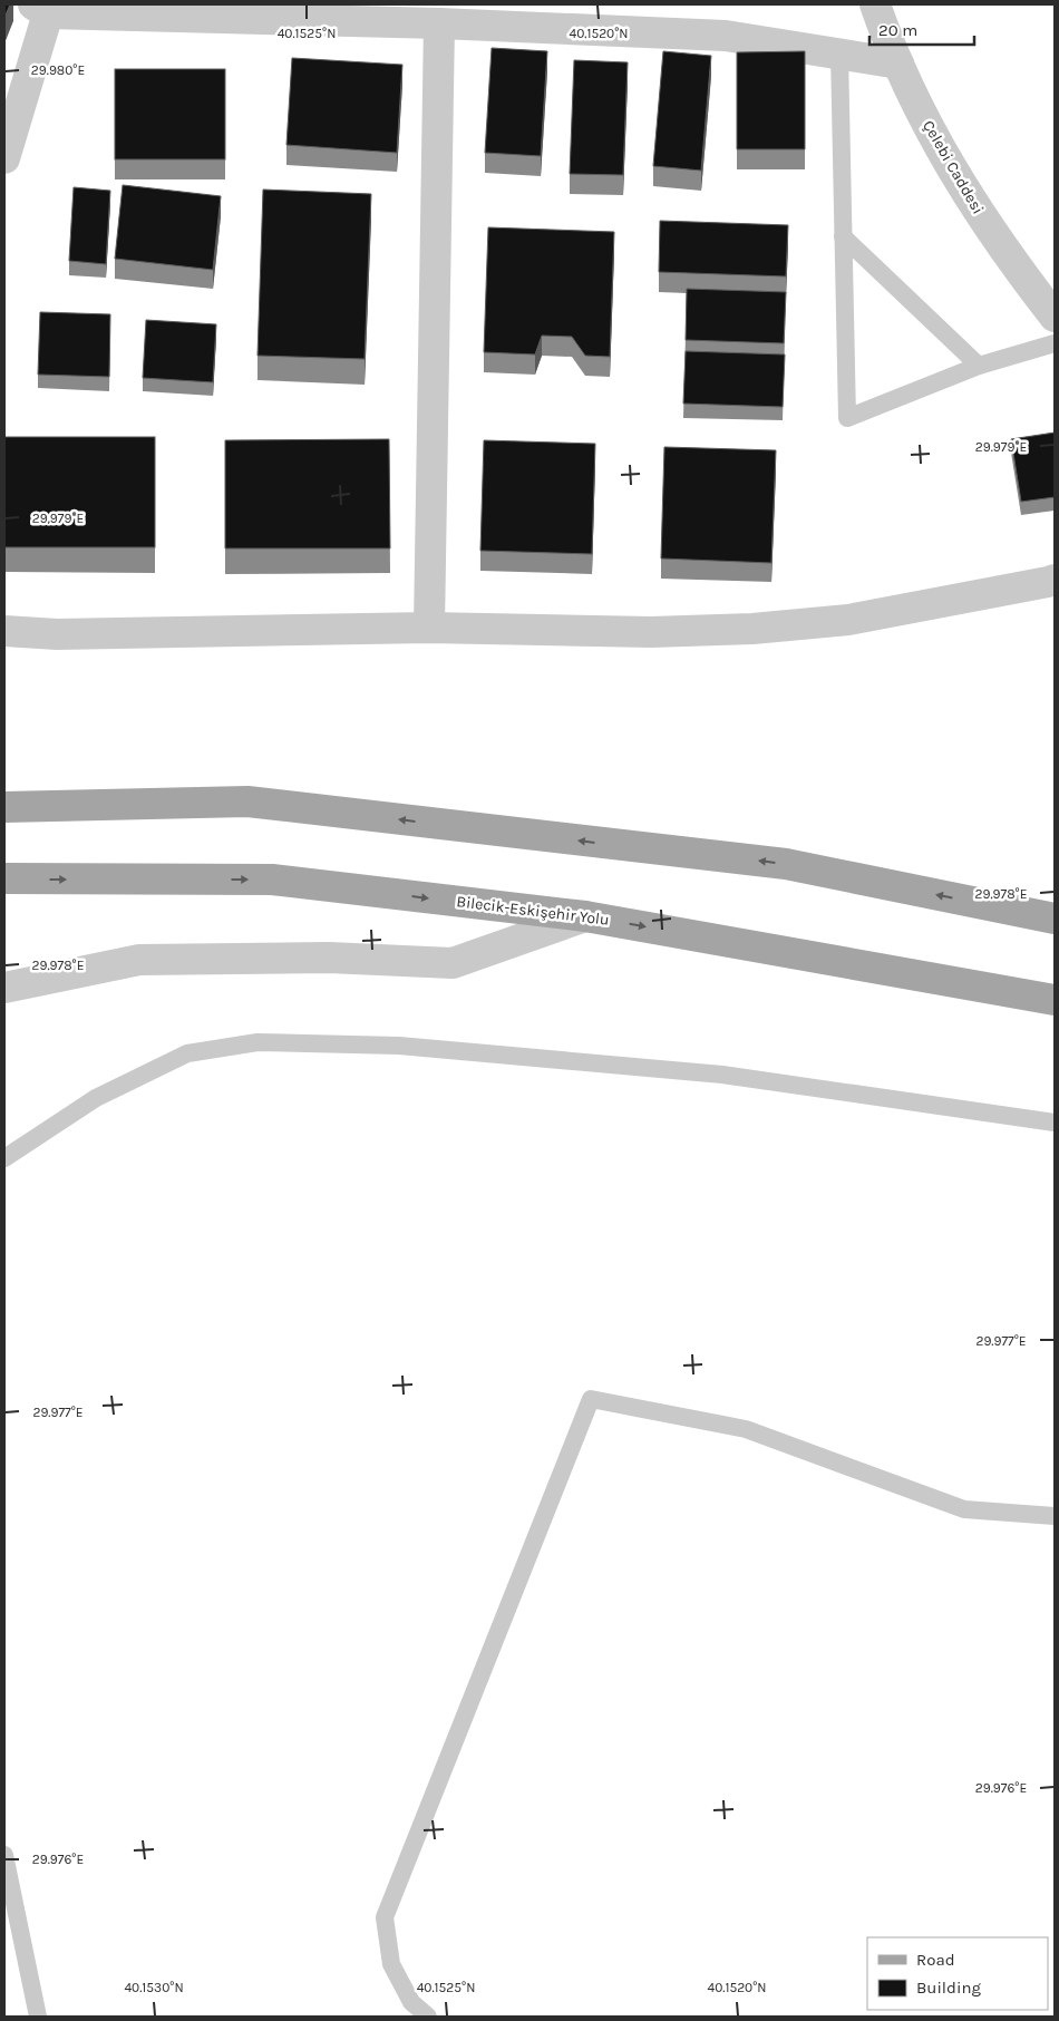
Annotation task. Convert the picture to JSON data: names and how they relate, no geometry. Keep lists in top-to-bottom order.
{
  "streets": {
    "main road": ["Bilecik-Eskişehir Yolu"],
    "street": ["Çelebi Caddesi"]
  },
  "legend": ["Road", "Building"],
  "scale_bar": "20 m",
  "coordinates": [
    "40.1525°N",
    "40.1520°N",
    "29.980°E",
    "29.979°E",
    "29.978°E",
    "29.977°E",
    "29.976°E",
    "40.1530°N"
  ]
}
